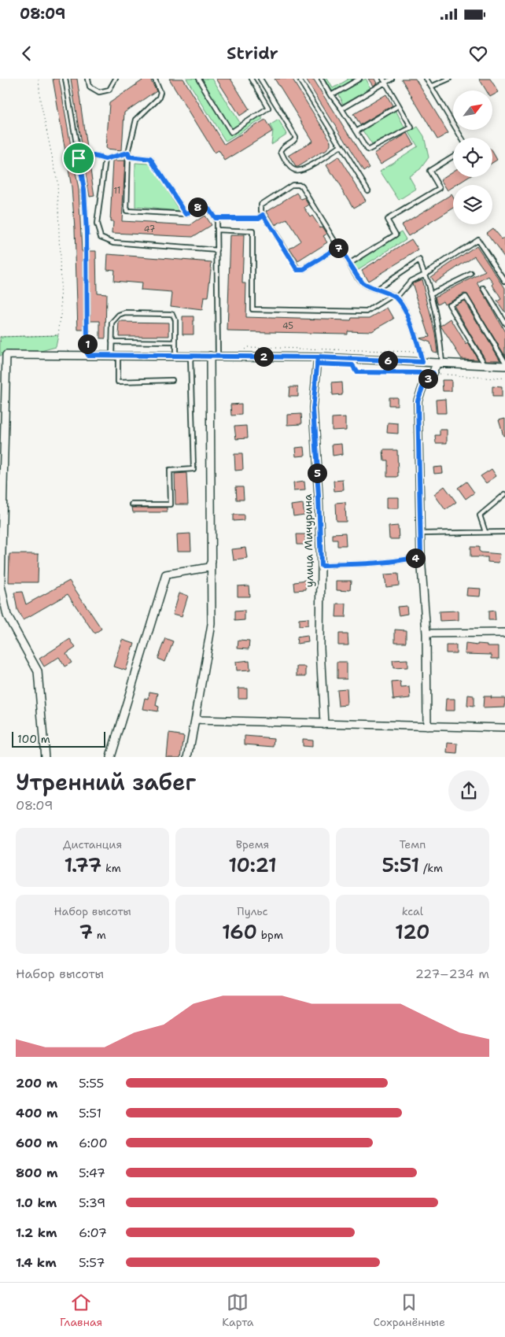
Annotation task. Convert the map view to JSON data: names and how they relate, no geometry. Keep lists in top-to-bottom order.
{
  "streets": {
    "street": ["улица Мичурина"]
  },
  "house_numbers": ["11", "47", "45"],
  "scale_bar": "100 m",
  "north": "top right",
  "page": {
    "status": "08:09",
    "header": "Stridr",
    "pins": [
      "8",
      "7",
      "1",
      "2",
      "6",
      "3",
      "5",
      "4"
    ],
    "scale": "100 m",
    "heading": ["Утренний забег", "08:09"],
    "stats": [
      ["Дистанция", "1.77 km"],
      ["Время", "10:21"],
      ["Темп", "5:51 /km"],
      ["Набор высоты", "7 m"],
      ["Пульс", "160 bpm"],
      ["kcal", "120"]
    ],
    "chart": ["Набор высоты", "227–234 m"],
    "list": [
      {
        "name": "200 m",
        "note": "5:55"
      },
      {
        "name": "400 m",
        "note": "5:51"
      },
      {
        "name": "600 m",
        "note": "6:00"
      },
      {
        "name": "800 m",
        "note": "5:47"
      },
      {
        "name": "1.0 km",
        "note": "5:39"
      },
      {
        "name": "1.2 km",
        "note": "6:07"
      },
      {
        "name": "1.4 km",
        "note": "5:57"
      }
    ],
    "tabs": ["Главная", "Карта", "Сохранённые"]
  }
}
